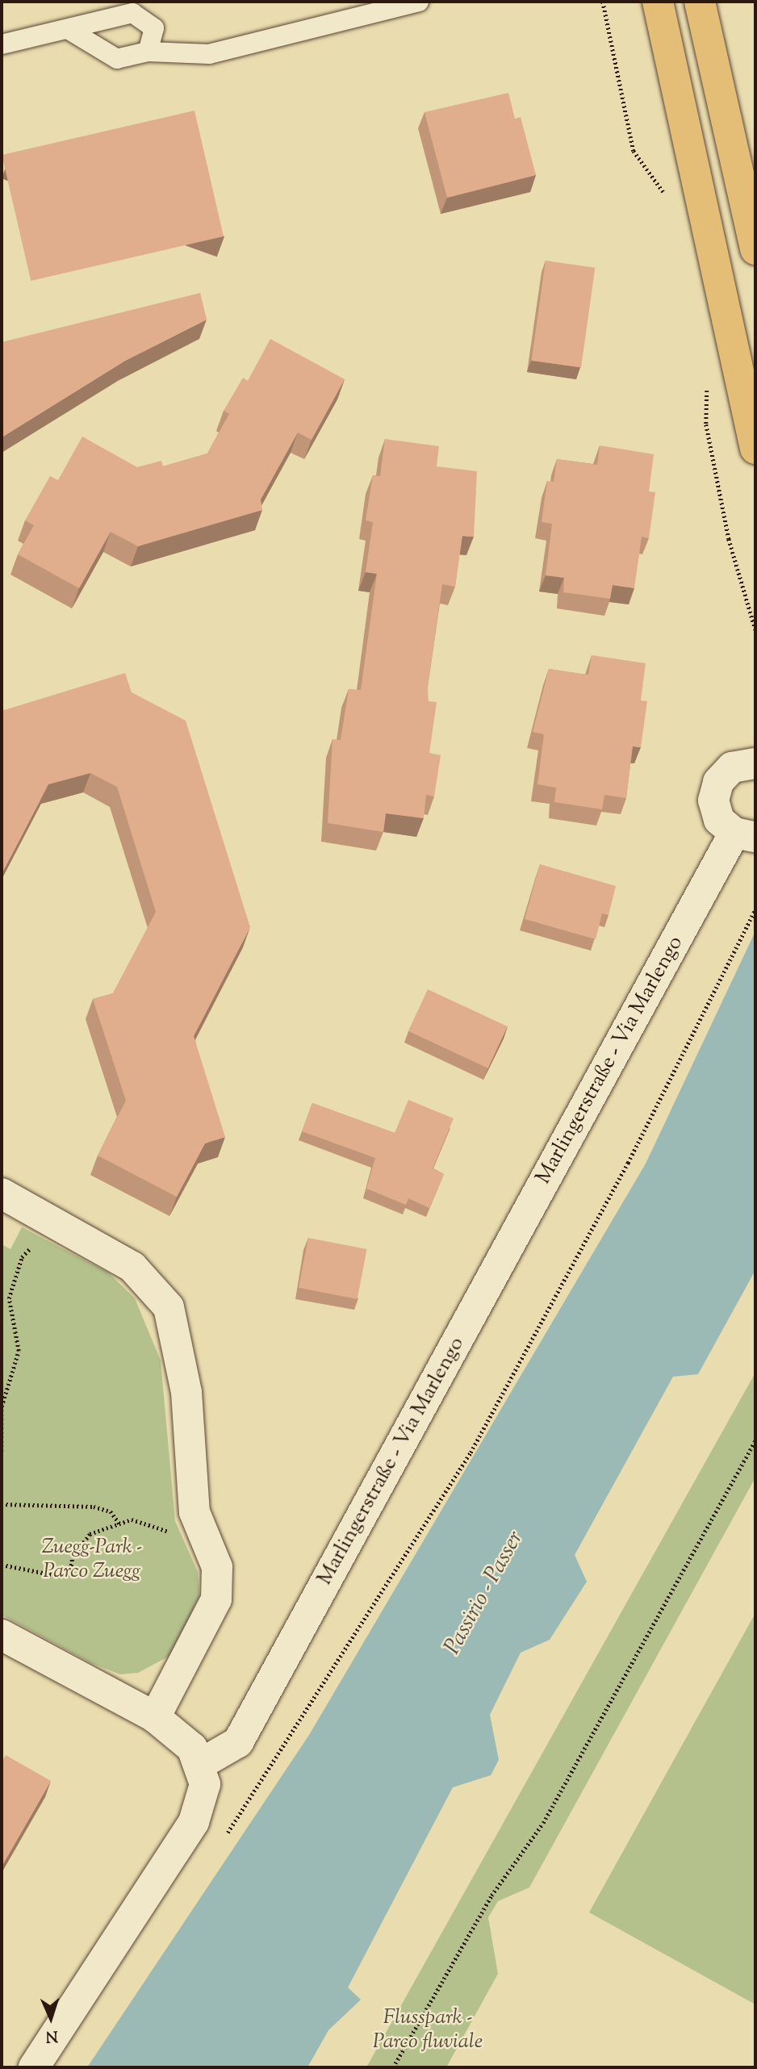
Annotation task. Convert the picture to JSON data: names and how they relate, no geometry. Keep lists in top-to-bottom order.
{
  "streets": {
    "street": ["Marlingerstraße - Via Marlengo"]
  },
  "water": ["Passirio - Passer"],
  "parks": ["Zuegg-Park - Parco Zuegg", "Flusspark - Parco fluviale"],
  "north": "bottom"
}
